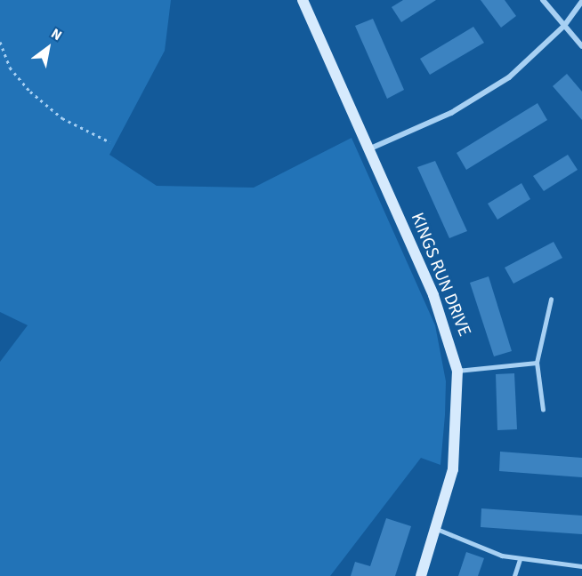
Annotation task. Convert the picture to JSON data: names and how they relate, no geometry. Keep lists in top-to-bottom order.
{
  "streets": {
    "street": ["KINGS RUN DRIVE"]
  },
  "north": "top right"
}
